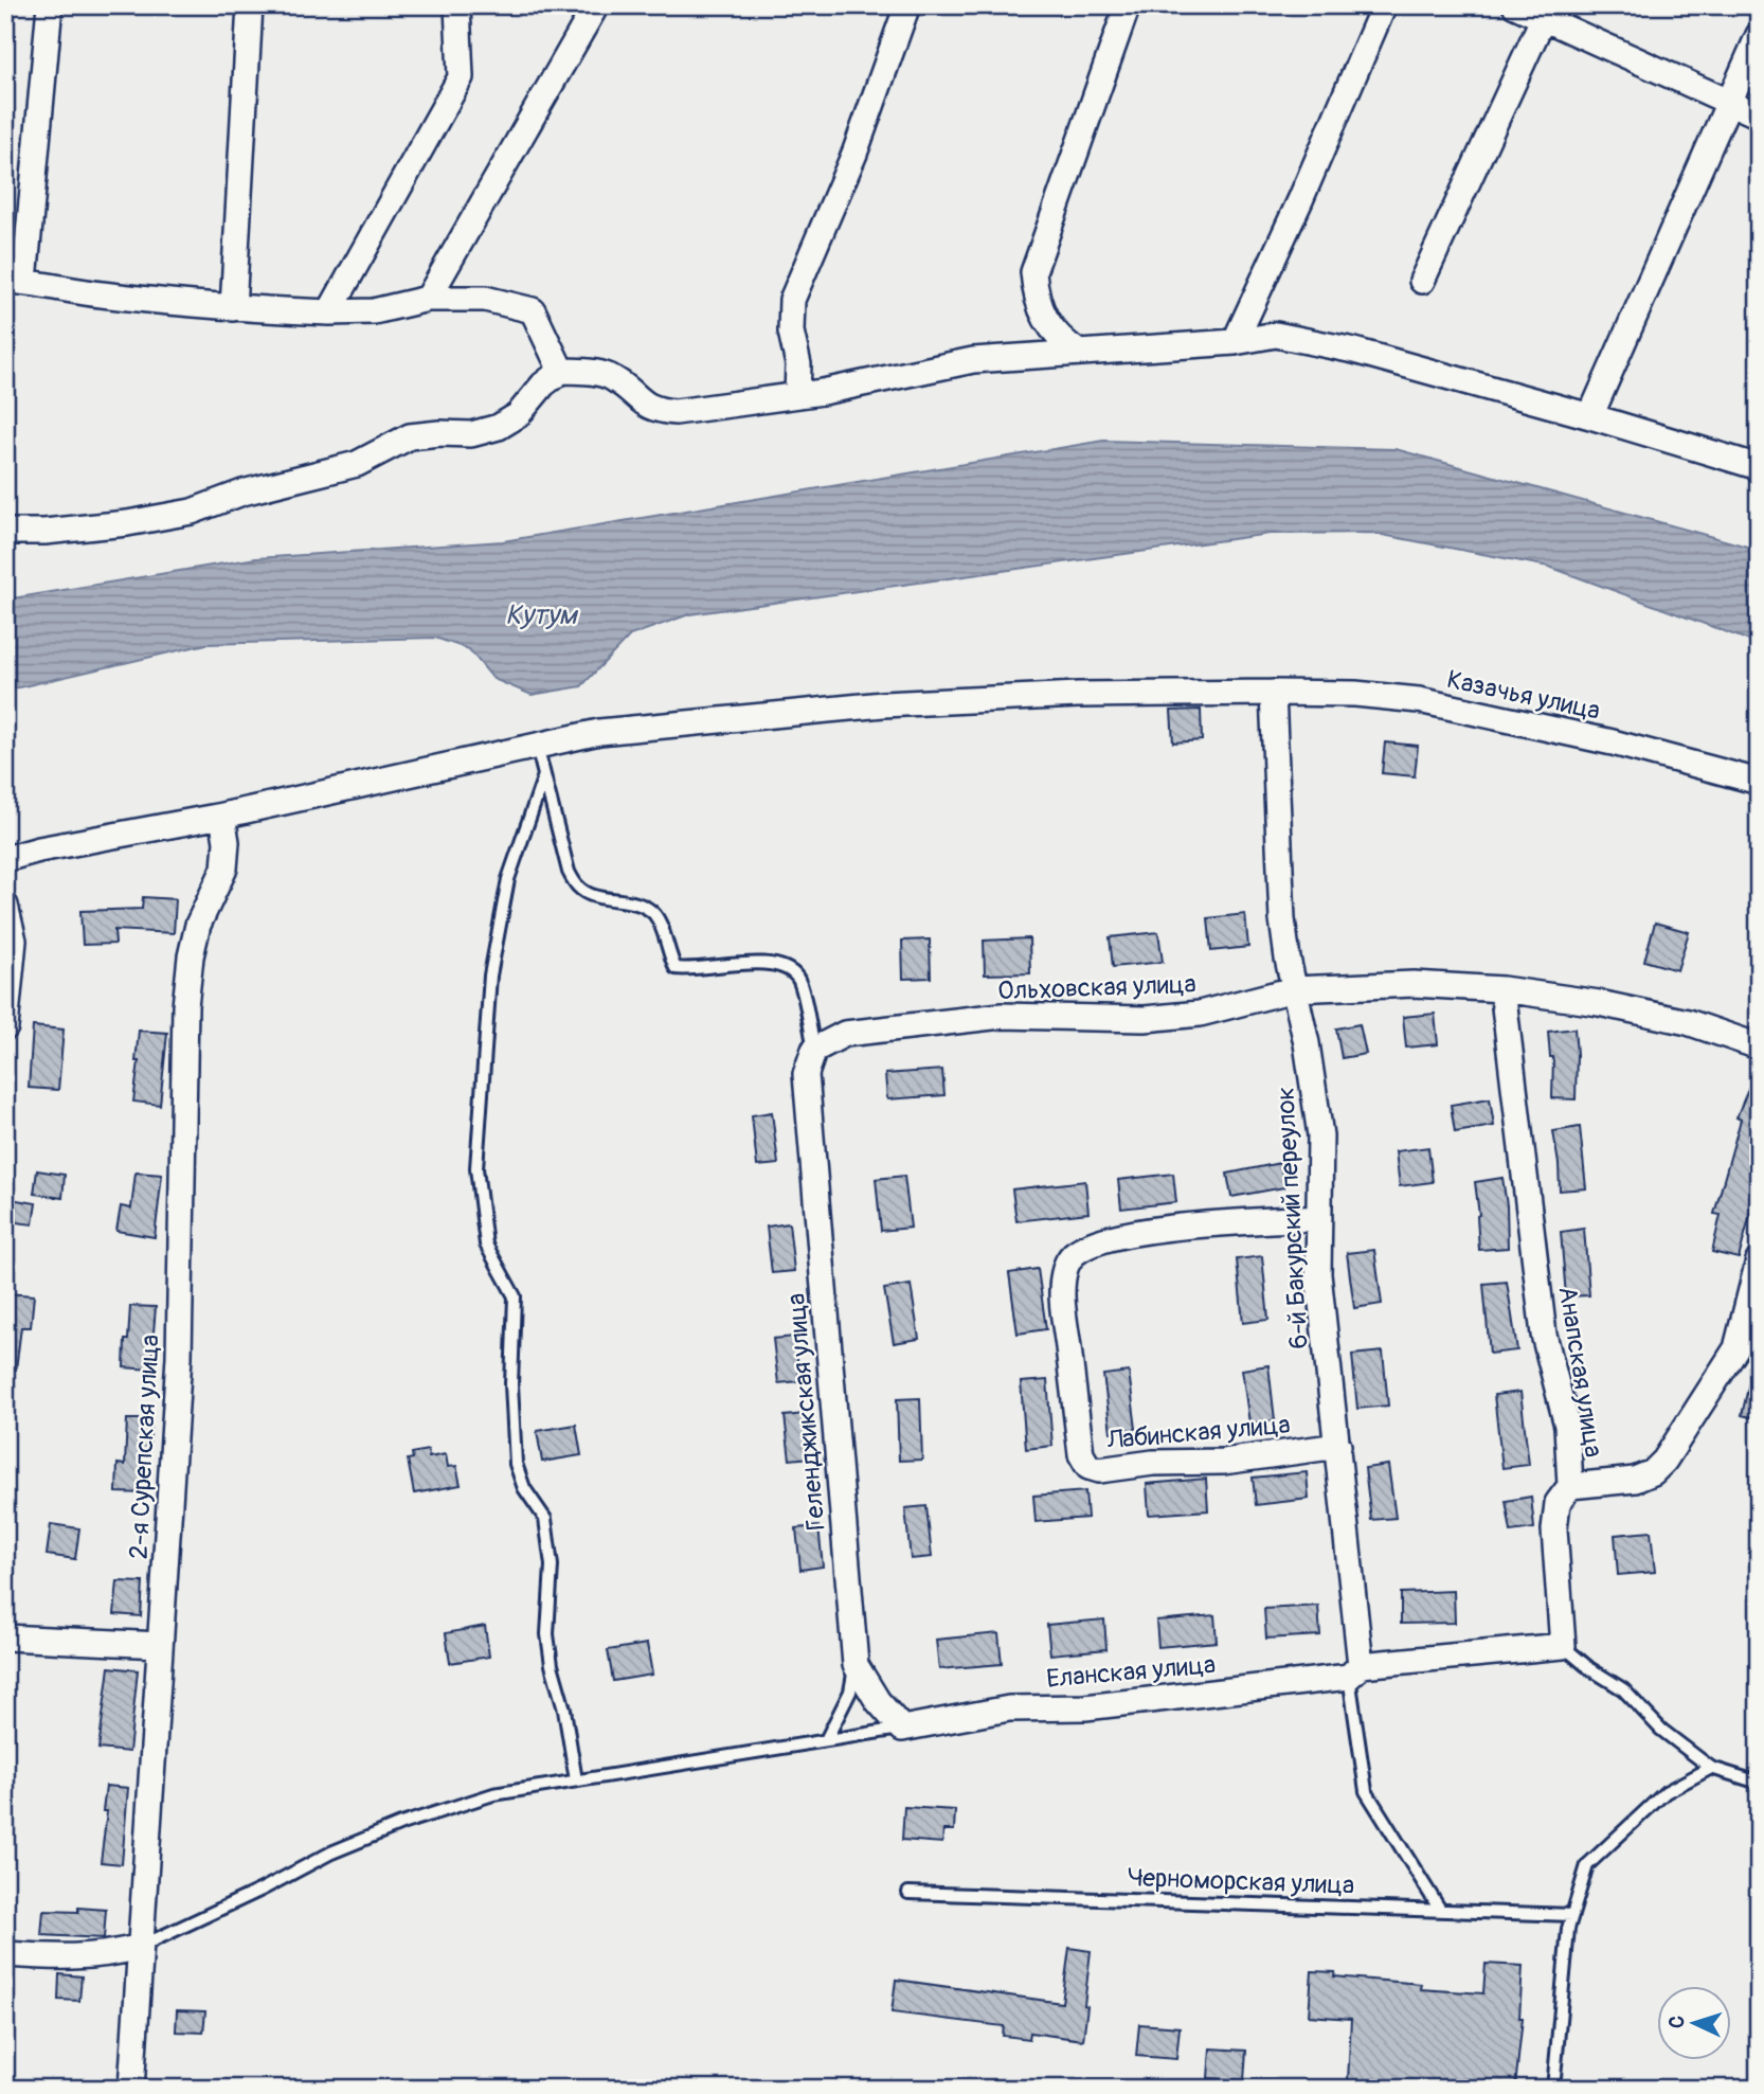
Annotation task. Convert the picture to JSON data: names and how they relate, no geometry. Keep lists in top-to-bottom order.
{
  "streets": {
    "street": [
      "Казачья улица",
      "Ольховская улица",
      "6-й Бакурский переулок",
      "Анапская улица",
      "Геленджикская улица",
      "Лабинская улица",
      "2-я Сурепская улица",
      "Еланская улица"
    ],
    "lane": ["Черноморская улица"]
  },
  "crossings": [
    ["Казачья улица", "6-й Бакурский переулок"],
    ["Казачья улица", "2-я Сурепская улица"],
    ["Ольховская улица", "6-й Бакурский переулок"],
    ["Ольховская улица", "Анапская улица"],
    ["Ольховская улица", "Геленджикская улица"],
    ["6-й Бакурский переулок", "Лабинская улица"],
    ["6-й Бакурский переулок", "Еланская улица"],
    ["Геленджикская улица", "Еланская улица"]
  ],
  "water": ["Кутум"],
  "north": "left"
}
